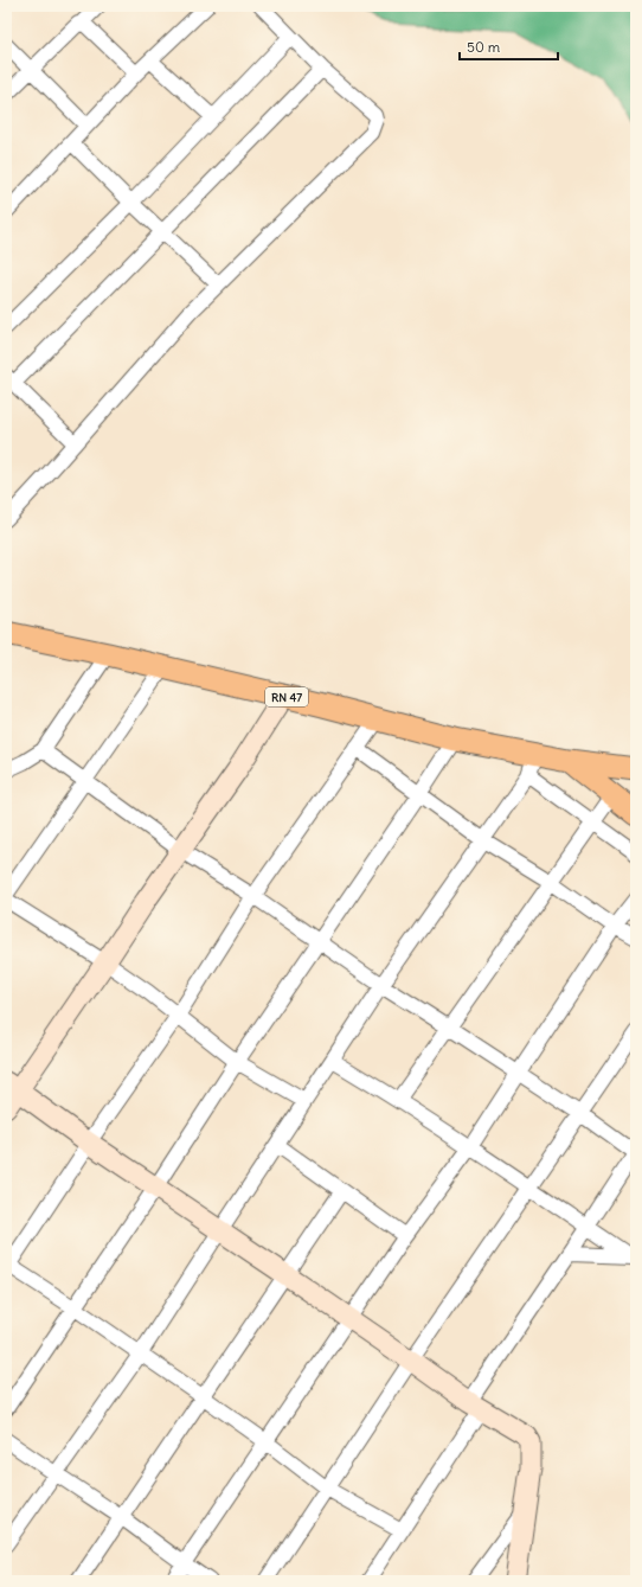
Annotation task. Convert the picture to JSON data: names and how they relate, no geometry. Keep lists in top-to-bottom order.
{
  "streets": {
    "main road": ["RN 47"]
  },
  "scale_bar": "50 m"
}
